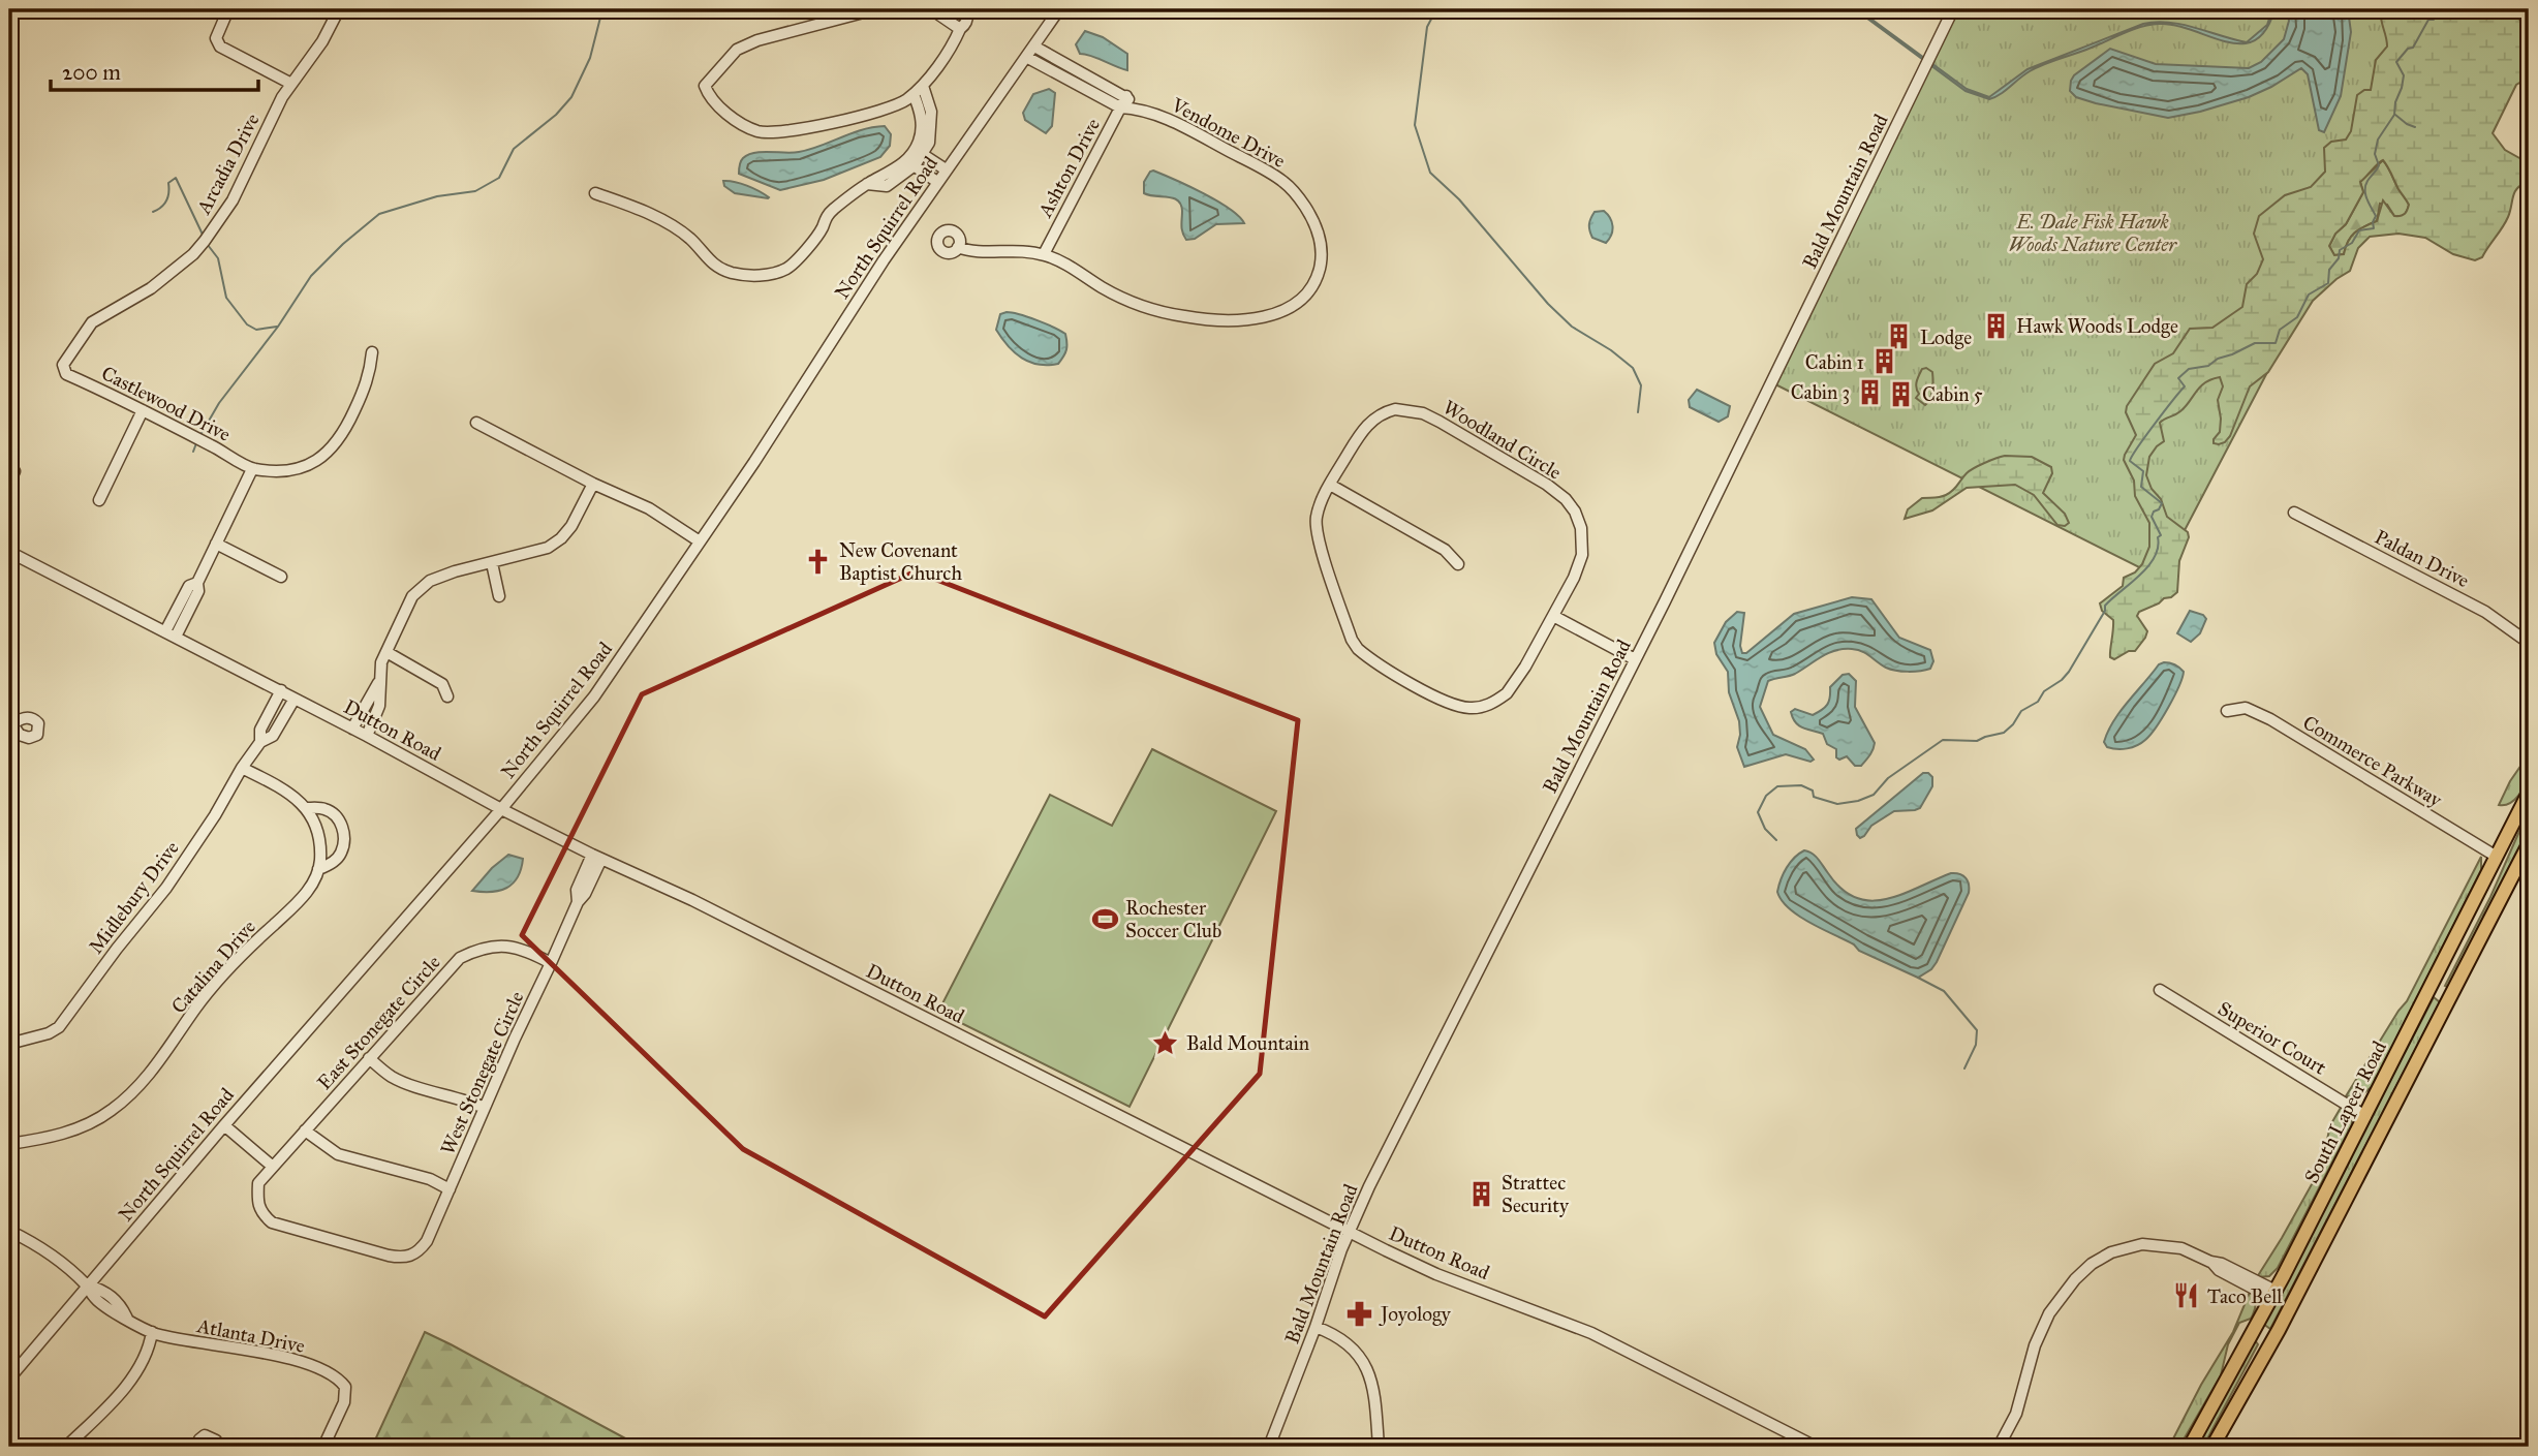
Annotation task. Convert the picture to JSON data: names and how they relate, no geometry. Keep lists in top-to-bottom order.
{
  "streets": {
    "main road": ["South Lapeer Road"],
    "street": [
      "Vendome Drive",
      "Arcadia Drive",
      "Ashton Drive",
      "Bald Mountain Road",
      "North Squirrel Road",
      "Castlewood Drive",
      "Woodland Circle",
      "Paldan Drive",
      "Dutton Road",
      "Commerce Parkway",
      "Midlebury Drive",
      "Catalina Drive",
      "East Stonegate Circle",
      "Superior Court",
      "West Stonegate Circle",
      "Atlanta Drive"
    ]
  },
  "crossings": [
    ["Vendome Drive", "Ashton Drive"],
    ["Vendome Drive", "North Squirrel Road"],
    ["Arcadia Drive", "Castlewood Drive"],
    ["Bald Mountain Road", "Dutton Road"],
    ["North Squirrel Road", "Dutton Road"],
    ["North Squirrel Road", "Atlanta Drive"],
    ["Dutton Road", "Midlebury Drive"],
    ["Dutton Road", "West Stonegate Circle"],
    ["Commerce Parkway", "South Lapeer Road"],
    ["East Stonegate Circle", "West Stonegate Circle"],
    ["Superior Court", "South Lapeer Road"]
  ],
  "parks": ["E. Dale Fisk Hawk Woods Nature Center"],
  "places": {
    "building": [
      "Hawk Woods Lodge",
      "Lodge",
      "Cabin 1",
      "Cabin 3",
      "Cabin 5",
      "Strattec Security"
    ],
    "church": ["New Covenant Baptist Church"],
    "sports": ["Rochester Soccer Club"],
    "place": ["Bald Mountain"],
    "restaurant": ["Taco Bell"],
    "pharmacy": ["Joyology"]
  },
  "scale_bar": "200 m"
}
